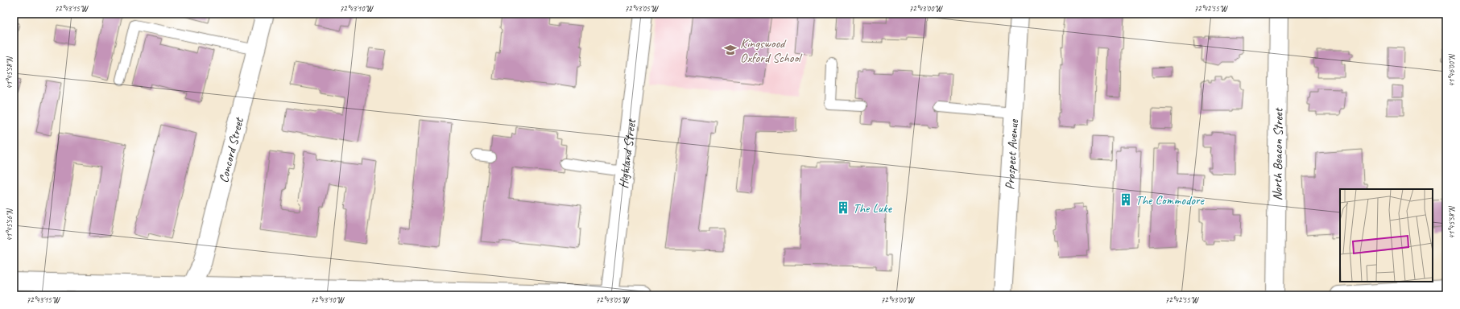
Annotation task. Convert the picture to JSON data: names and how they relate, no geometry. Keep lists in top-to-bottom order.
{
  "streets": {
    "main road": [
      "Concord Street",
      "Highland Street",
      "Prospect Avenue",
      "North Beacon Street"
    ]
  },
  "places": {
    "school or university": ["Kingswood Oxford School"],
    "building": ["The Commodore", "The Luke"]
  },
  "coordinates": [
    "72°43'15\"W",
    "72°43'10\"W",
    "72°43'05\"W",
    "72°43'00\"W",
    "72°42'55\"W",
    "41°46'00\"N",
    "41°45'58\"N",
    "41°45'56\"N"
  ]
}
